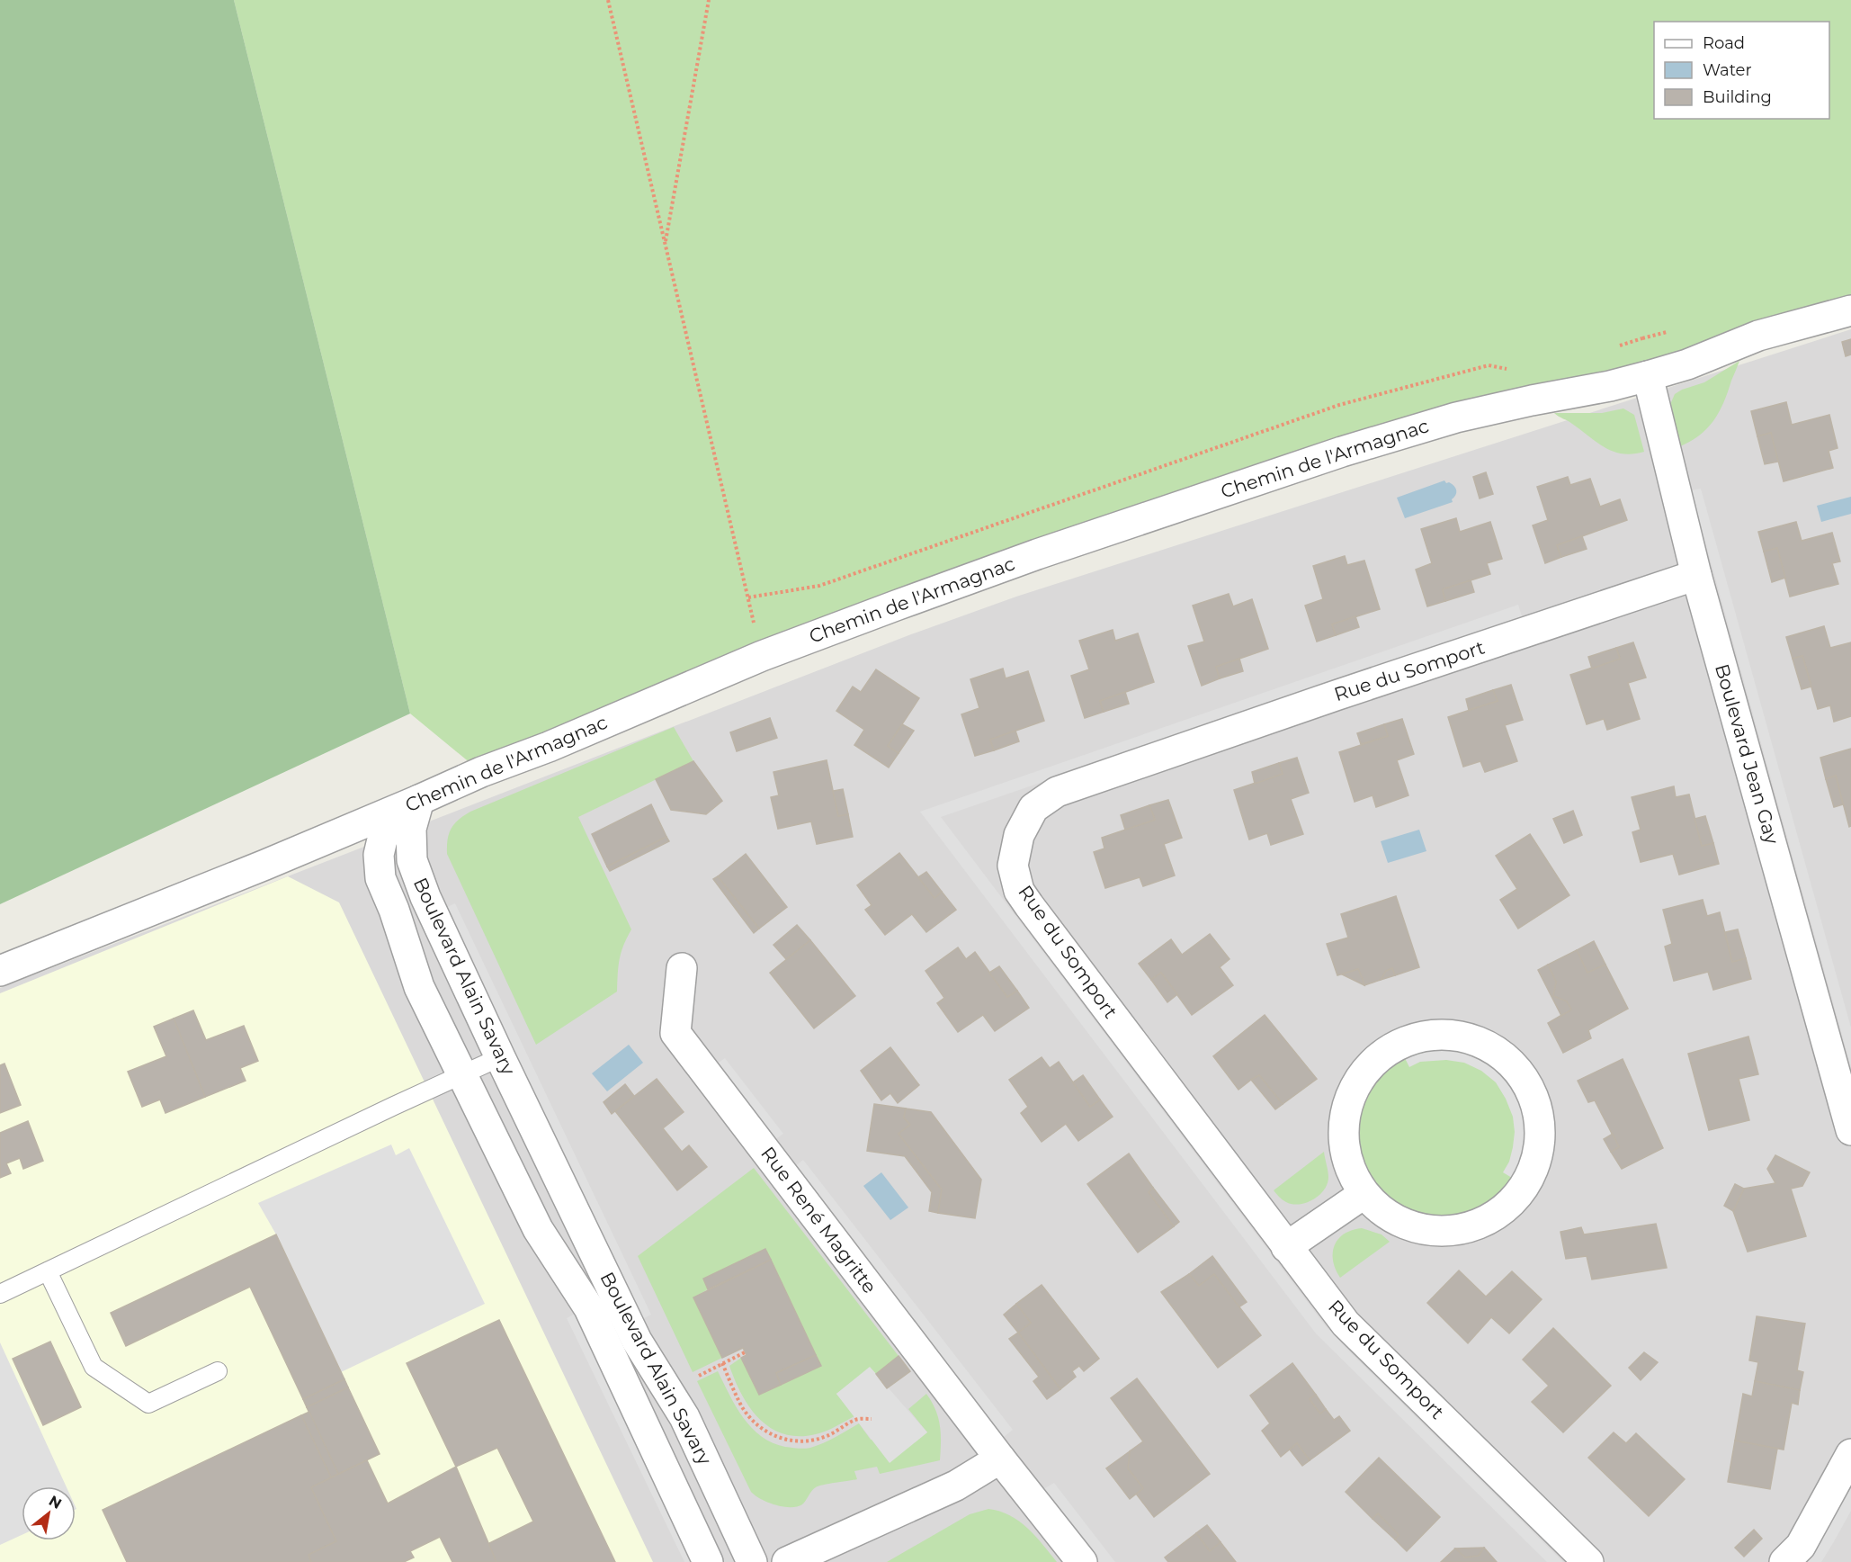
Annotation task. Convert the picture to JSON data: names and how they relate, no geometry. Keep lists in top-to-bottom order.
{
  "streets": {
    "street": [
      "Chemin de l'Armagnac",
      "Rue du Somport",
      "Boulevard Jean Gay",
      "Boulevard Alain Savary",
      "Rue René Magritte"
    ]
  },
  "crossings": [
    ["Chemin de l'Armagnac", "Boulevard Jean Gay"],
    ["Chemin de l'Armagnac", "Boulevard Alain Savary"],
    ["Rue du Somport", "Boulevard Jean Gay"]
  ],
  "legend": ["Road", "Water", "Building"],
  "north": "top right"
}
